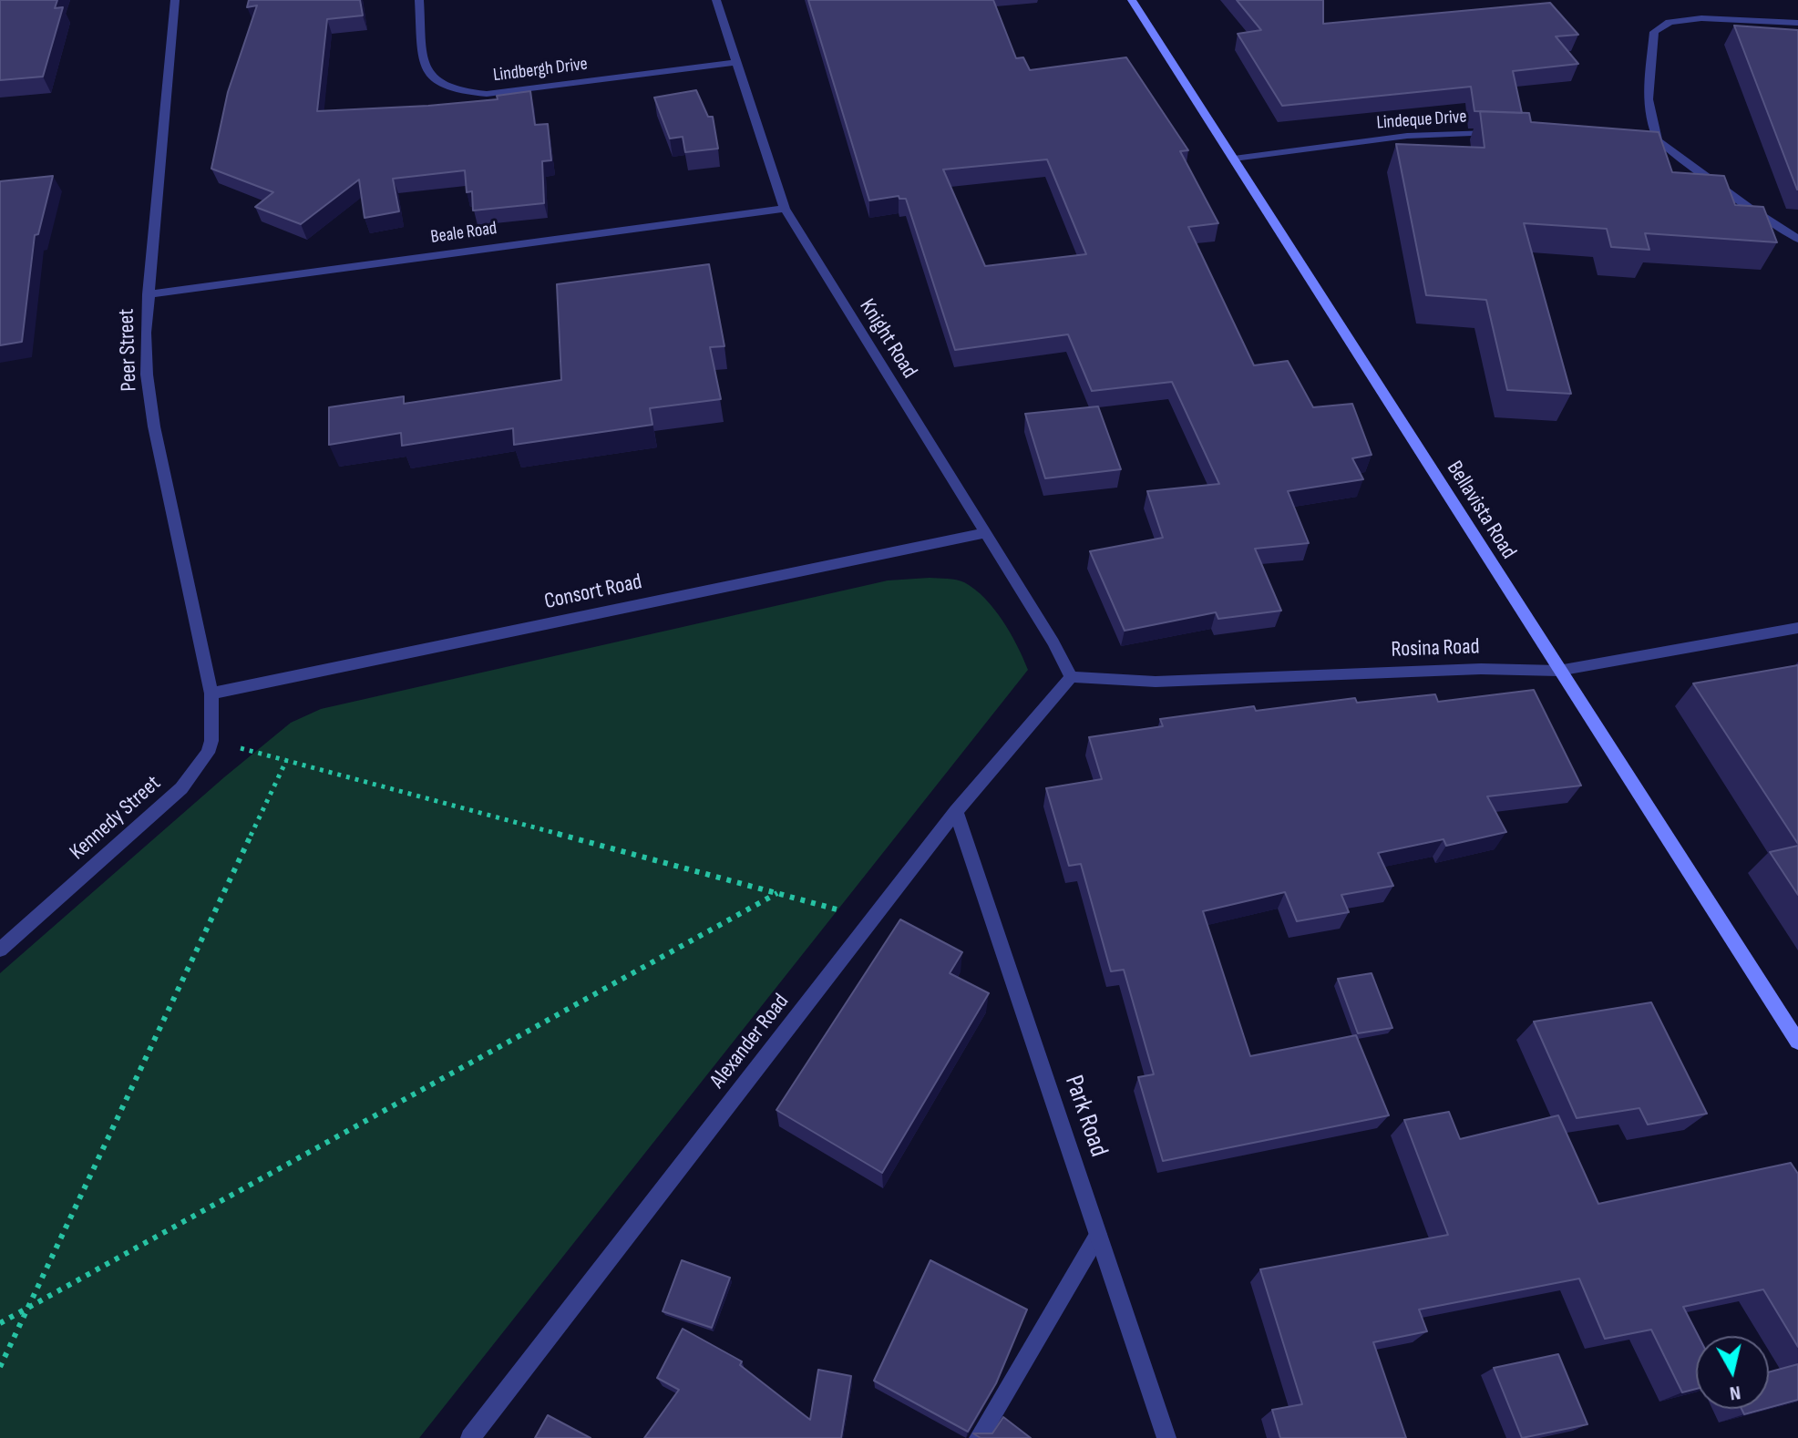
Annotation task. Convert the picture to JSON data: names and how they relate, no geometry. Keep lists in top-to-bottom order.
{
  "streets": {
    "street": [
      "Lindbergh Drive",
      "Lindeque Drive",
      "Beale Road",
      "Knight Road",
      "Peer Street",
      "Bellavista Road",
      "Consort Road",
      "Rosina Road",
      "Kennedy Street",
      "Alexander Road",
      "Park Road"
    ]
  },
  "crossings": [
    ["Lindbergh Drive", "Knight Road"],
    ["Lindeque Drive", "Bellavista Road"],
    ["Beale Road", "Knight Road"],
    ["Beale Road", "Peer Street"],
    ["Knight Road", "Consort Road"],
    ["Knight Road", "Rosina Road"],
    ["Knight Road", "Alexander Road"],
    ["Peer Street", "Consort Road"],
    ["Peer Street", "Kennedy Street"],
    ["Bellavista Road", "Rosina Road"],
    ["Consort Road", "Kennedy Street"],
    ["Rosina Road", "Alexander Road"],
    ["Alexander Road", "Park Road"]
  ],
  "north": "bottom"
}
